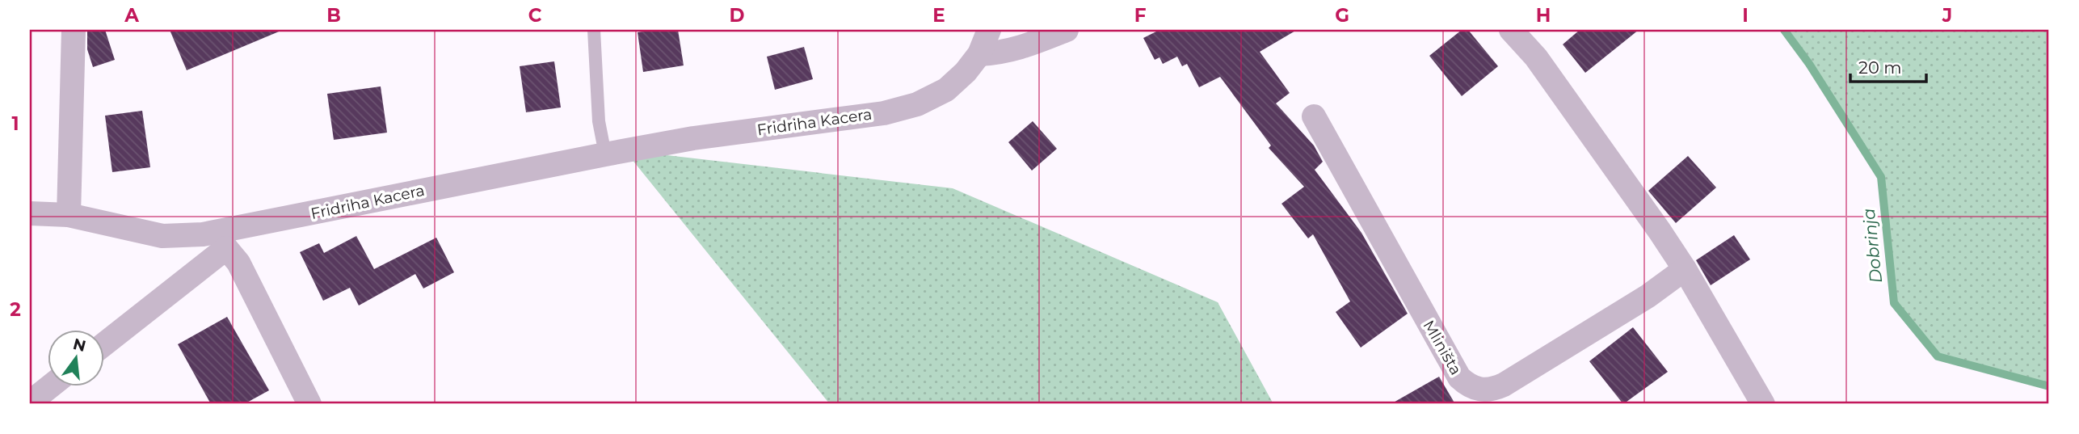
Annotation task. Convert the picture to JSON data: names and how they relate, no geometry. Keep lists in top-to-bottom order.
{
  "streets": {
    "street": ["Fridriha Kacera", "Mliništa"]
  },
  "water": ["Dobrinja"],
  "scale_bar": "20 m",
  "north": "top",
  "grid": {
    "columns": [
      "A",
      "B",
      "C",
      "D",
      "E",
      "F",
      "G",
      "H",
      "I",
      "J"
    ],
    "rows": ["1", "2"]
  }
}
